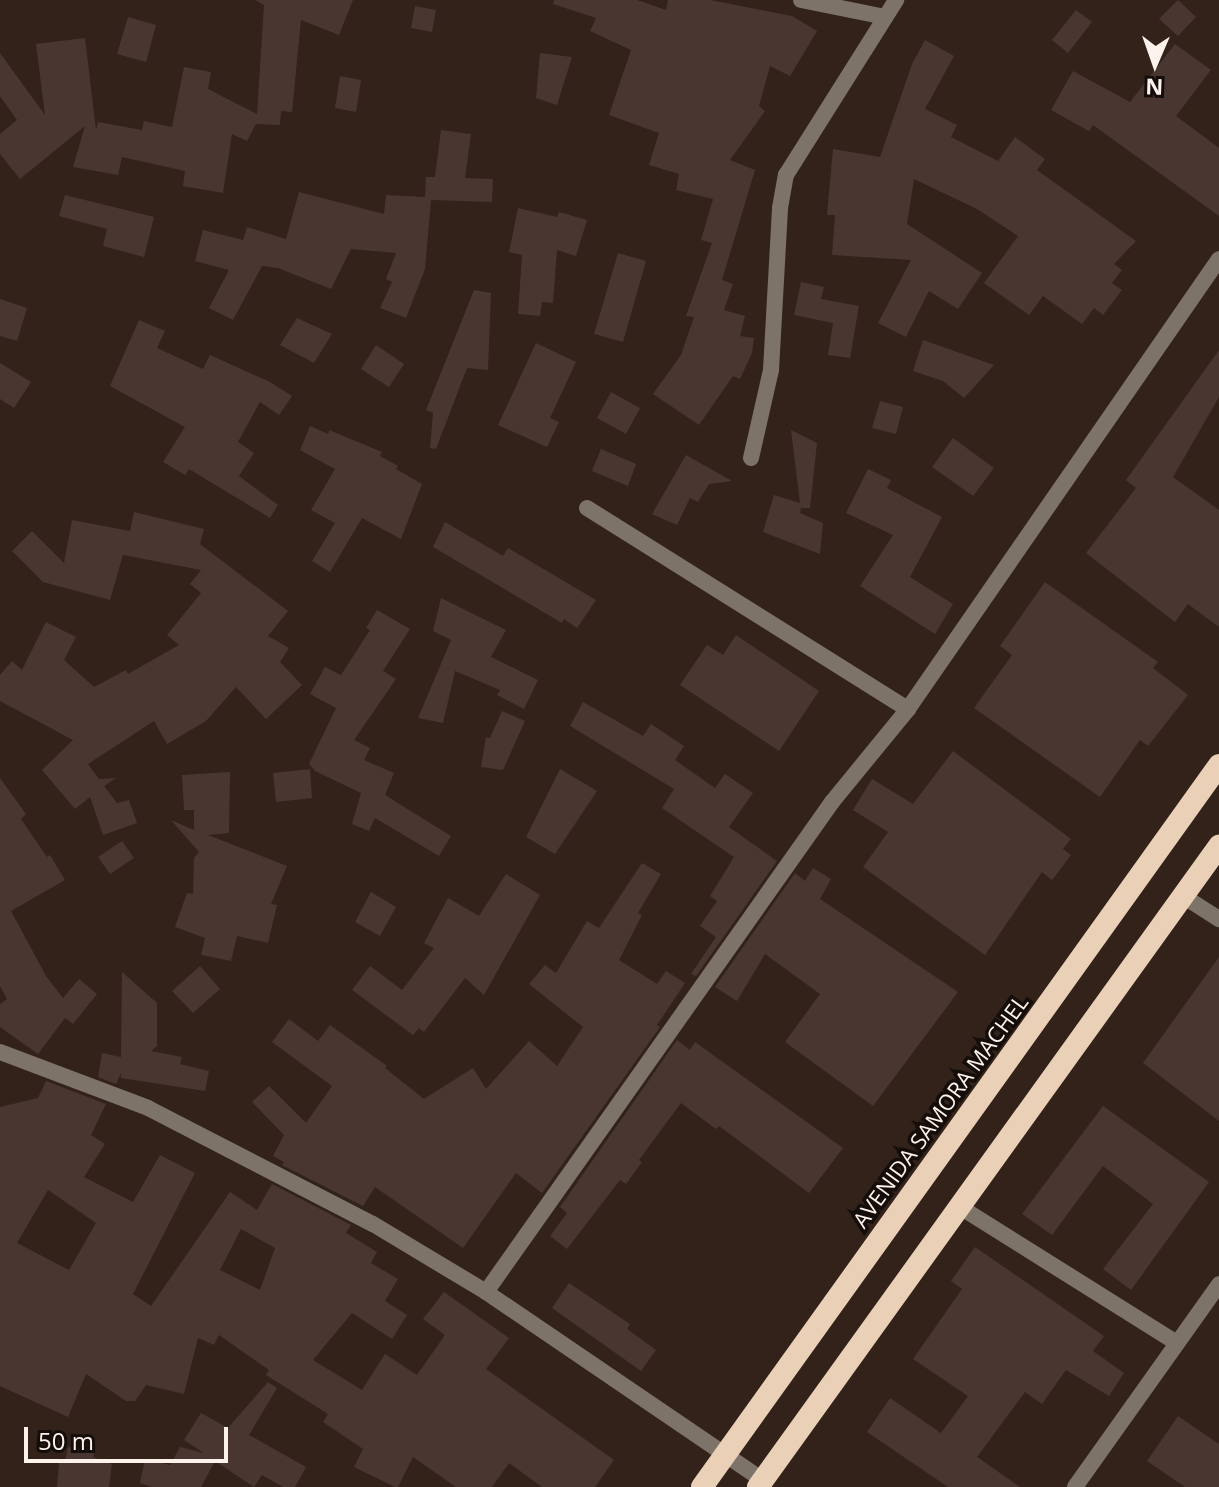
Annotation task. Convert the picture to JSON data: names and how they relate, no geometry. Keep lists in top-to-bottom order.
{
  "streets": {
    "highway": ["AVENIDA SAMORA MACHEL"]
  },
  "scale_bar": "50 m",
  "north": "bottom"
}
